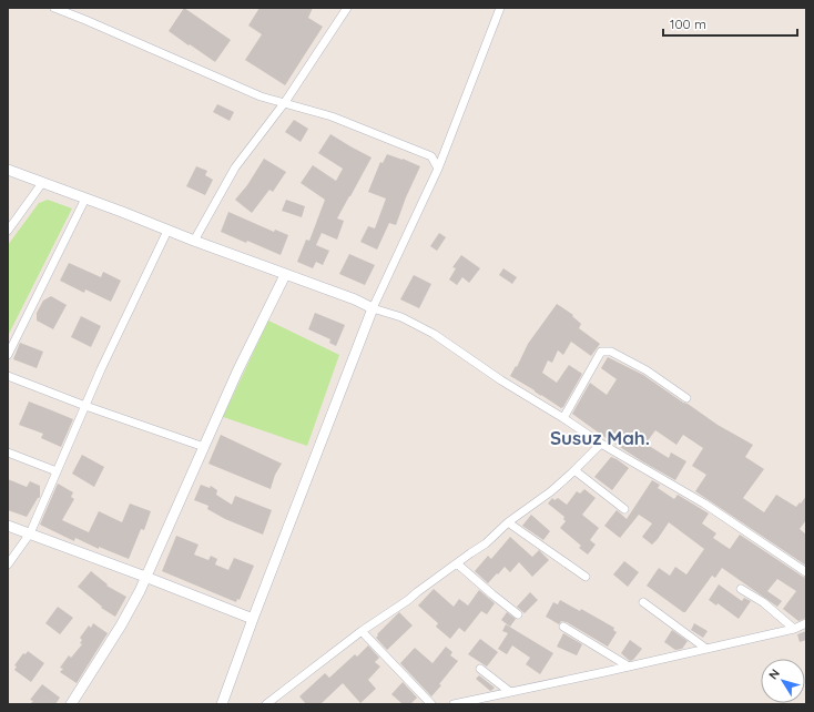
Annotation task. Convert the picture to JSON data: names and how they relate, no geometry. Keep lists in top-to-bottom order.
{
  "districts": ["Susuz Mah."],
  "scale_bar": "100 m",
  "north": "top left"
}
